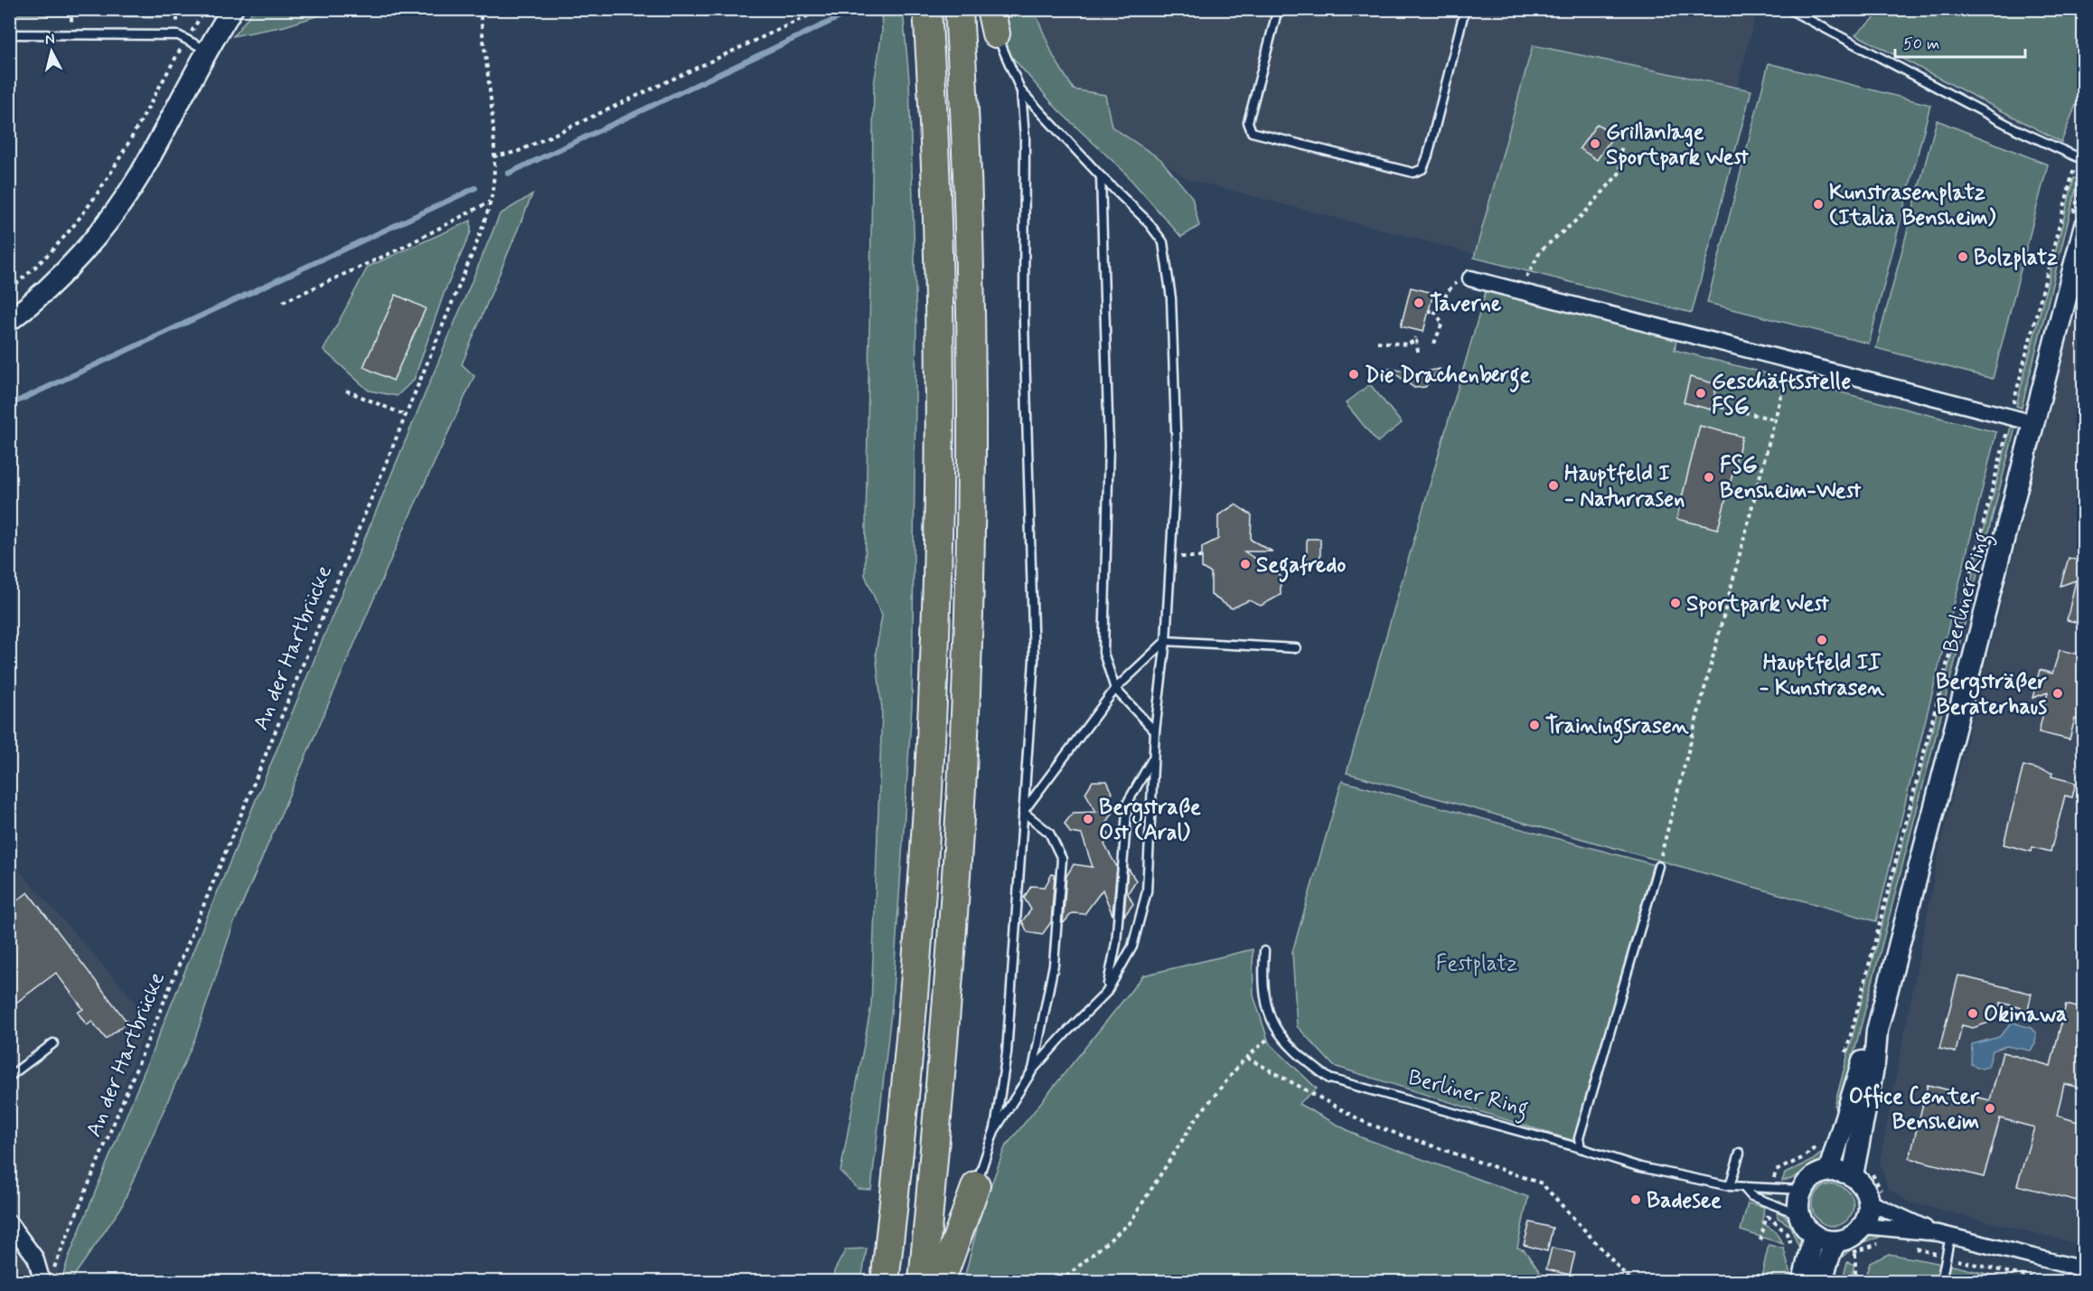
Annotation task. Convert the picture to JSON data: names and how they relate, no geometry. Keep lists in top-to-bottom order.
{
  "streets": {
    "street": ["Berliner Ring"],
    "path": ["An der Hartbrücke"]
  },
  "parks": ["Festplatz"],
  "places": [
    "Grillanlage Sportpark West",
    "Kunstrasenplatz (Italia Bensheim)",
    "Bolzplatz",
    "Taverne",
    "Die Drachenberge",
    "Geschäftsstelle FSG",
    "FSG Bensheim-West",
    "Hauptfeld I - Naturrasen",
    "Segafredo",
    "Sportpark West",
    "Hauptfeld II - Kunstrasen",
    "Bergsträßer Beraterhaus",
    "Trainingsrasen",
    "Bergstraße Ost (Aral)",
    "Okinawa",
    "Office Center Bensheim",
    "Badesee"
  ],
  "scale_bar": "50 m",
  "north": "top"
}
